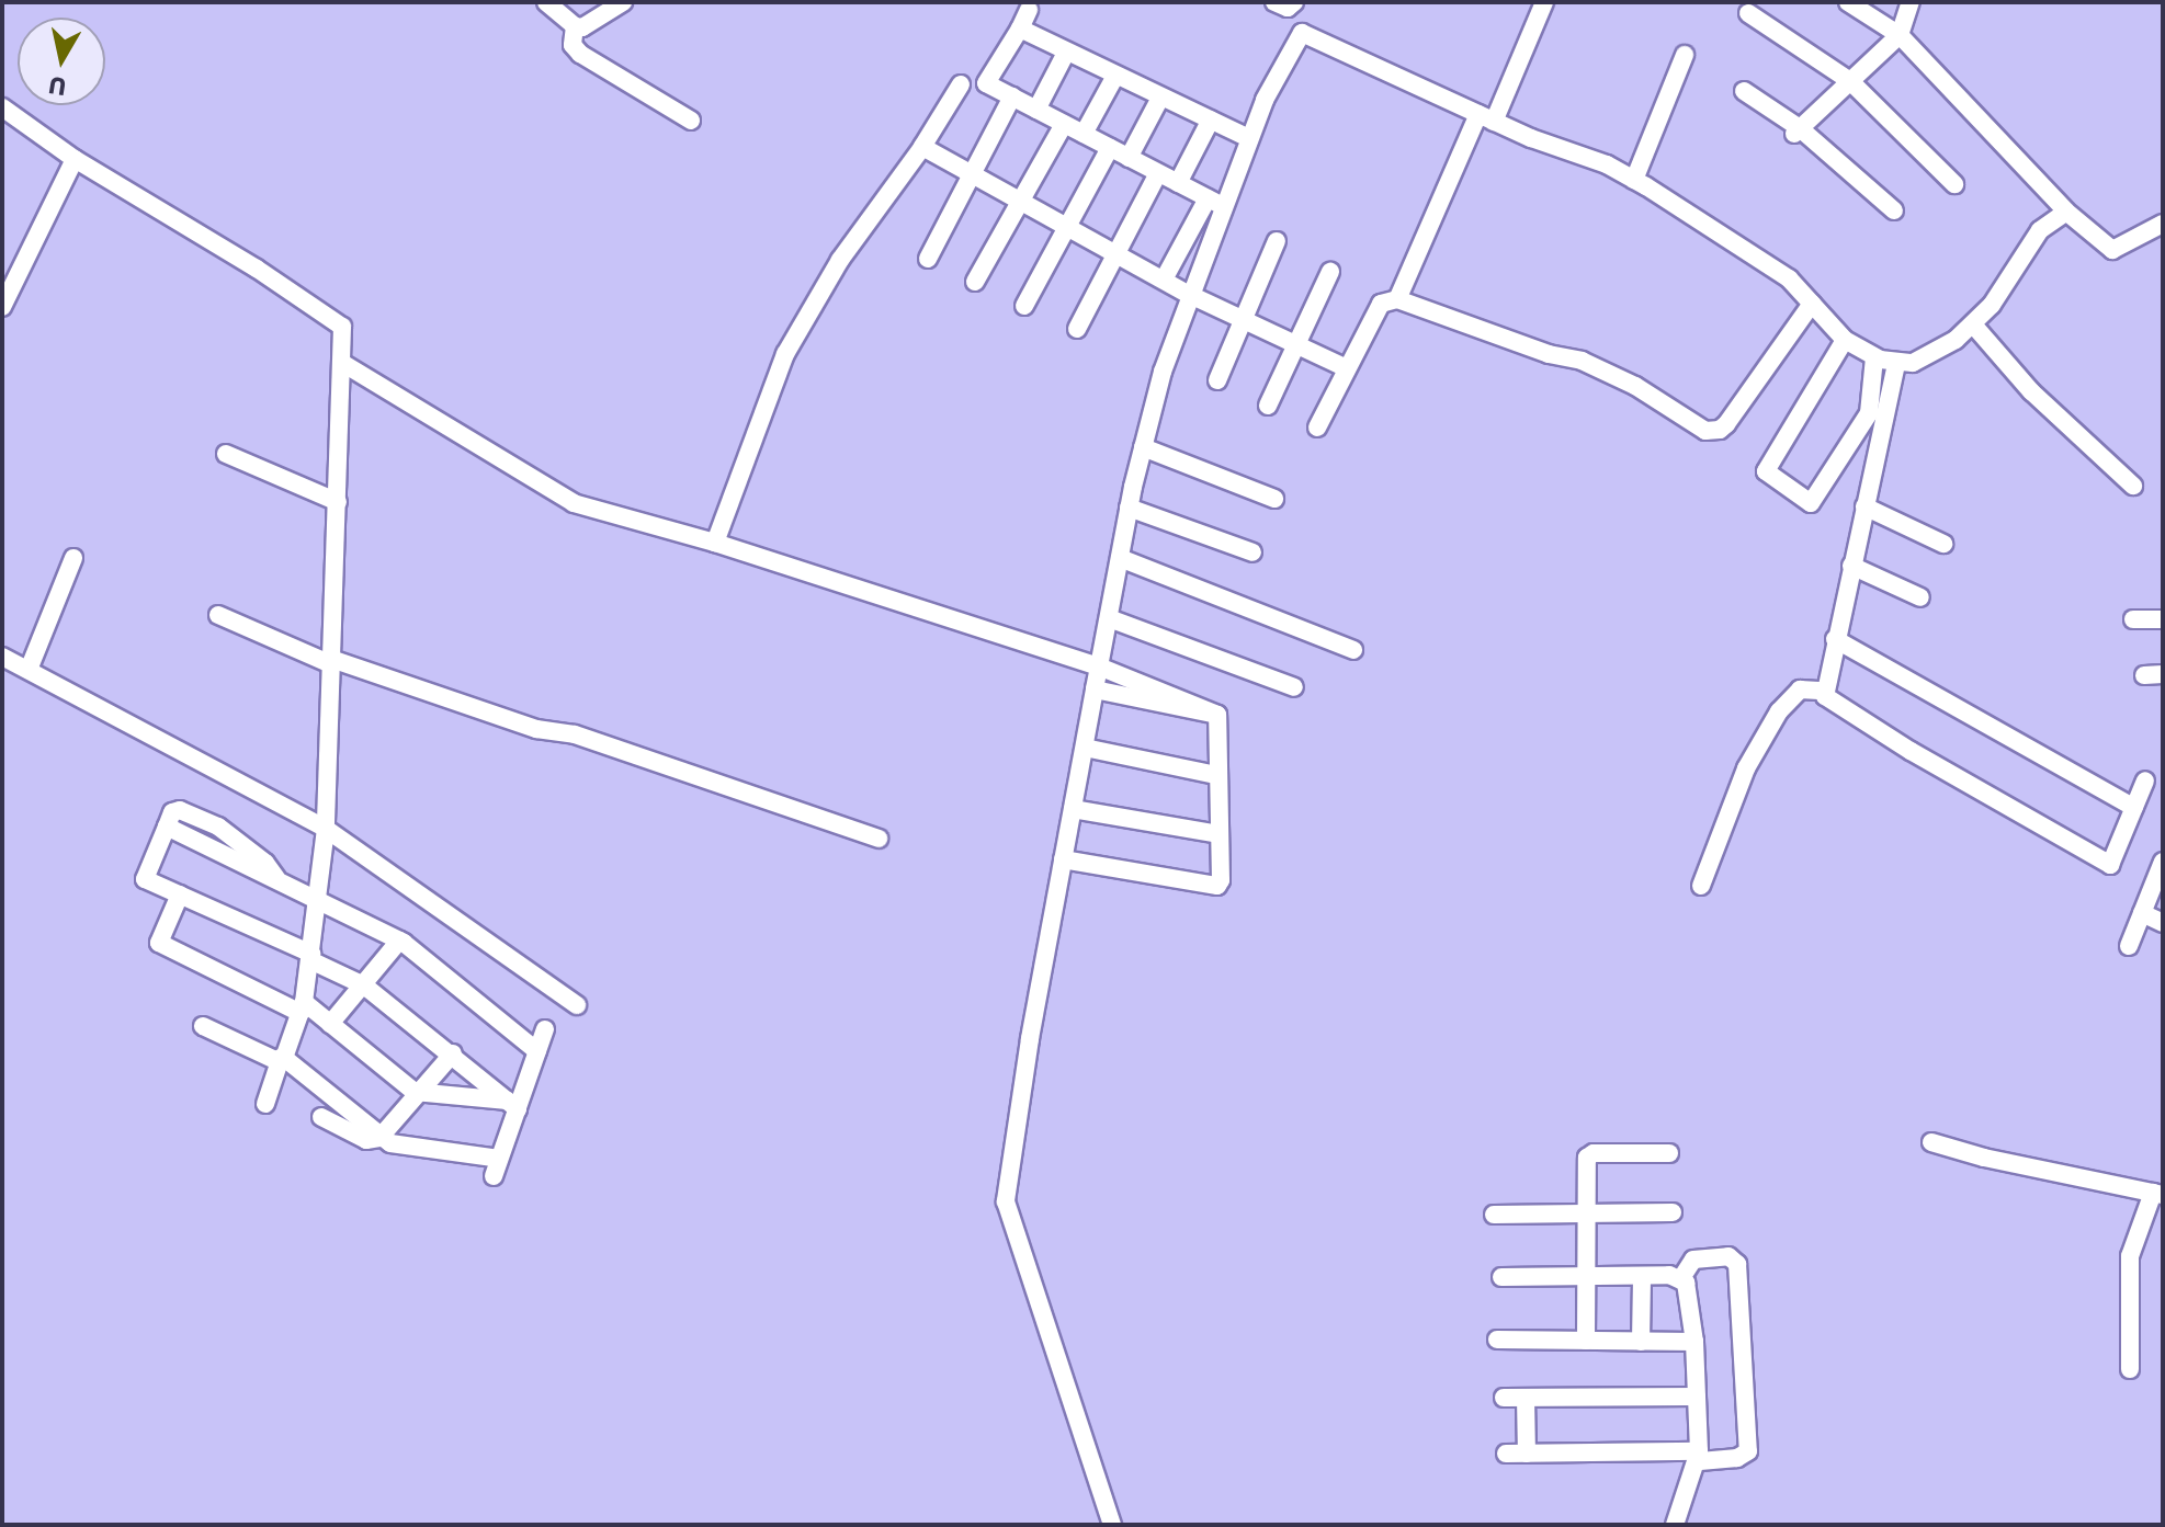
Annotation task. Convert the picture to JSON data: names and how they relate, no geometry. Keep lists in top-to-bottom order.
{
  "north": "bottom"
}
